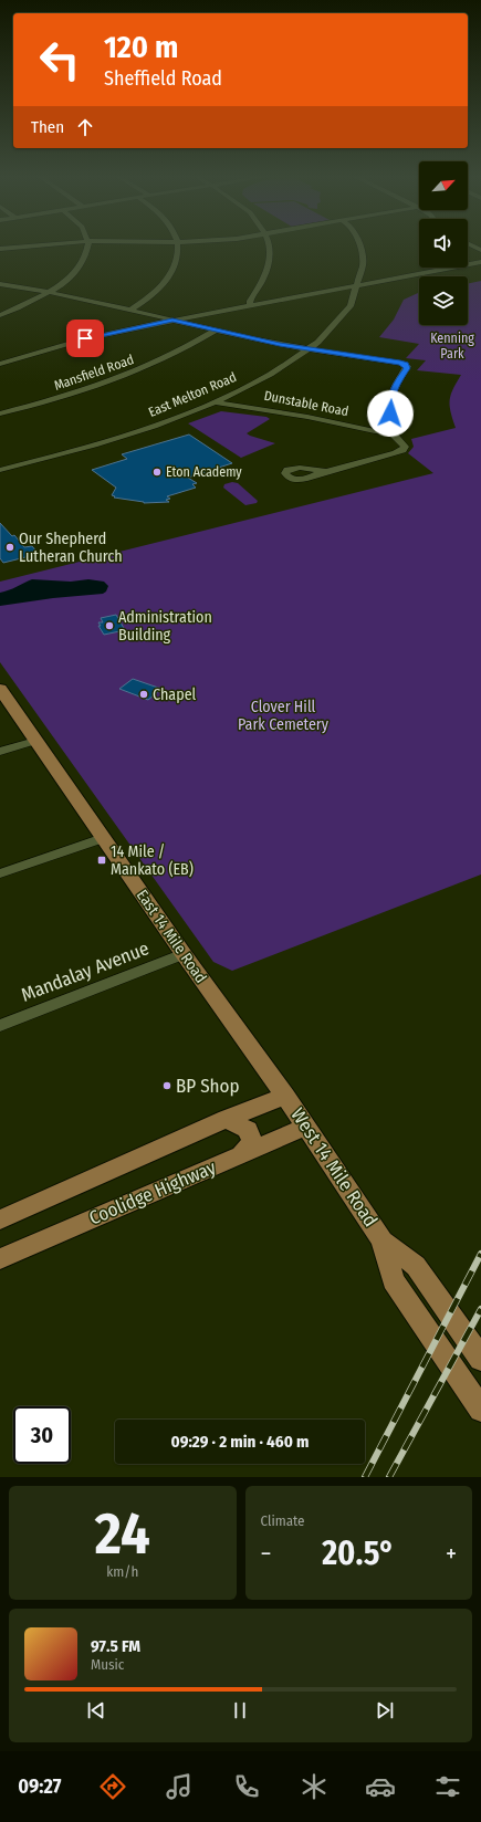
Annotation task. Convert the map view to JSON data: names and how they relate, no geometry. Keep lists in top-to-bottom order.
{
  "streets": {
    "main road": ["East 14 Mile Road", "West 14 Mile Road", "Coolidge Highway"],
    "street": [
      "Mansfield Road",
      "East Melton Road",
      "Dunstable Road",
      "Mandalay Avenue"
    ]
  },
  "crossings": [
    ["East Melton Road", "Dunstable Road"],
    ["East 14 Mile Road", "Mandalay Avenue"],
    ["East 14 Mile Road", "West 14 Mile Road"],
    ["West 14 Mile Road", "Coolidge Highway"]
  ],
  "parks": ["Kenning Park", "Clover Hill Park Cemetery"],
  "places": {
    "other": [
      "Eton Academy",
      "Our Shepherd Lutheran Church",
      "Administration Building",
      "Chapel",
      "BP Shop"
    ],
    "transit": ["14 Mile / Mankato (EB)"]
  },
  "north": "top right",
  "page": {
    "turn": ["120 m", "Sheffield Road"],
    "then": "Then",
    "limit": "30",
    "trip": "09:29 · 2 min · 460 m",
    "tile": [
      ["24", "km/h"],
      "Climate"
    ],
    "heat": ["−", "20.5°", "+"],
    "song": ["97.5 FM", "Music"],
    "tabs": "09:27"
  }
}
